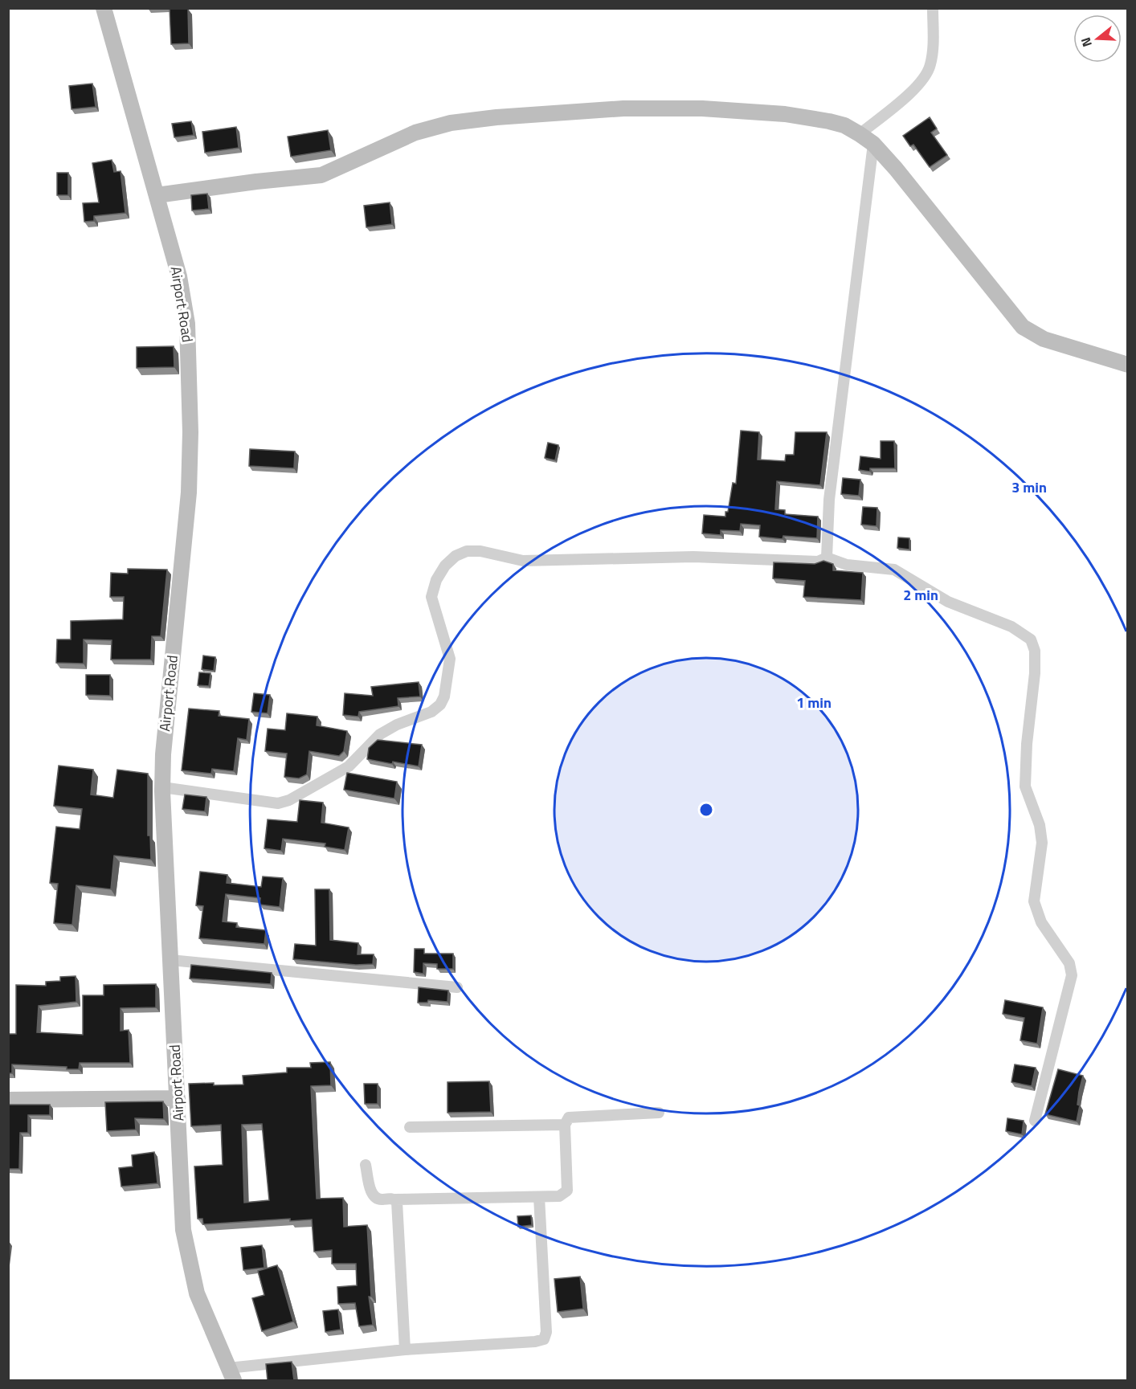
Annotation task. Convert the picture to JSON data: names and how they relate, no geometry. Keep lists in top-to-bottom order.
{
  "streets": {
    "main road": ["Airport Road"]
  },
  "north": "left",
  "rings": ["3 min", "2 min", "1 min"]
}
